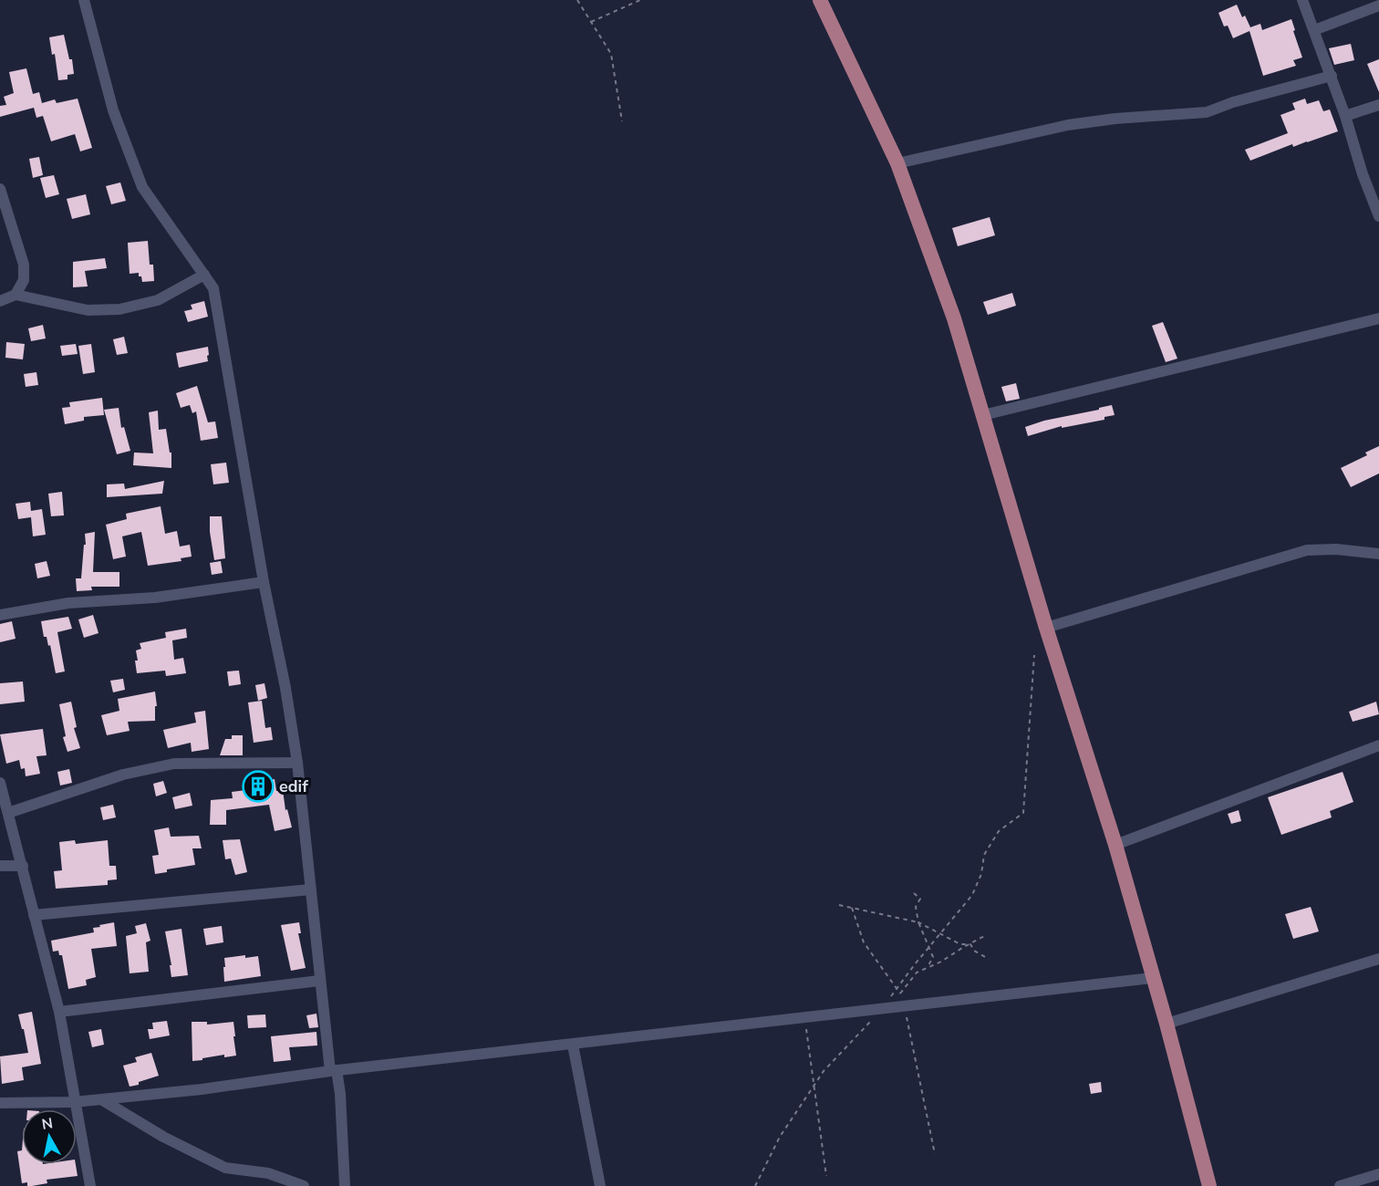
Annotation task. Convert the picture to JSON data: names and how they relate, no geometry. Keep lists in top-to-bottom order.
{
  "places": {
    "building": ["edif"]
  },
  "north": "top"
}
